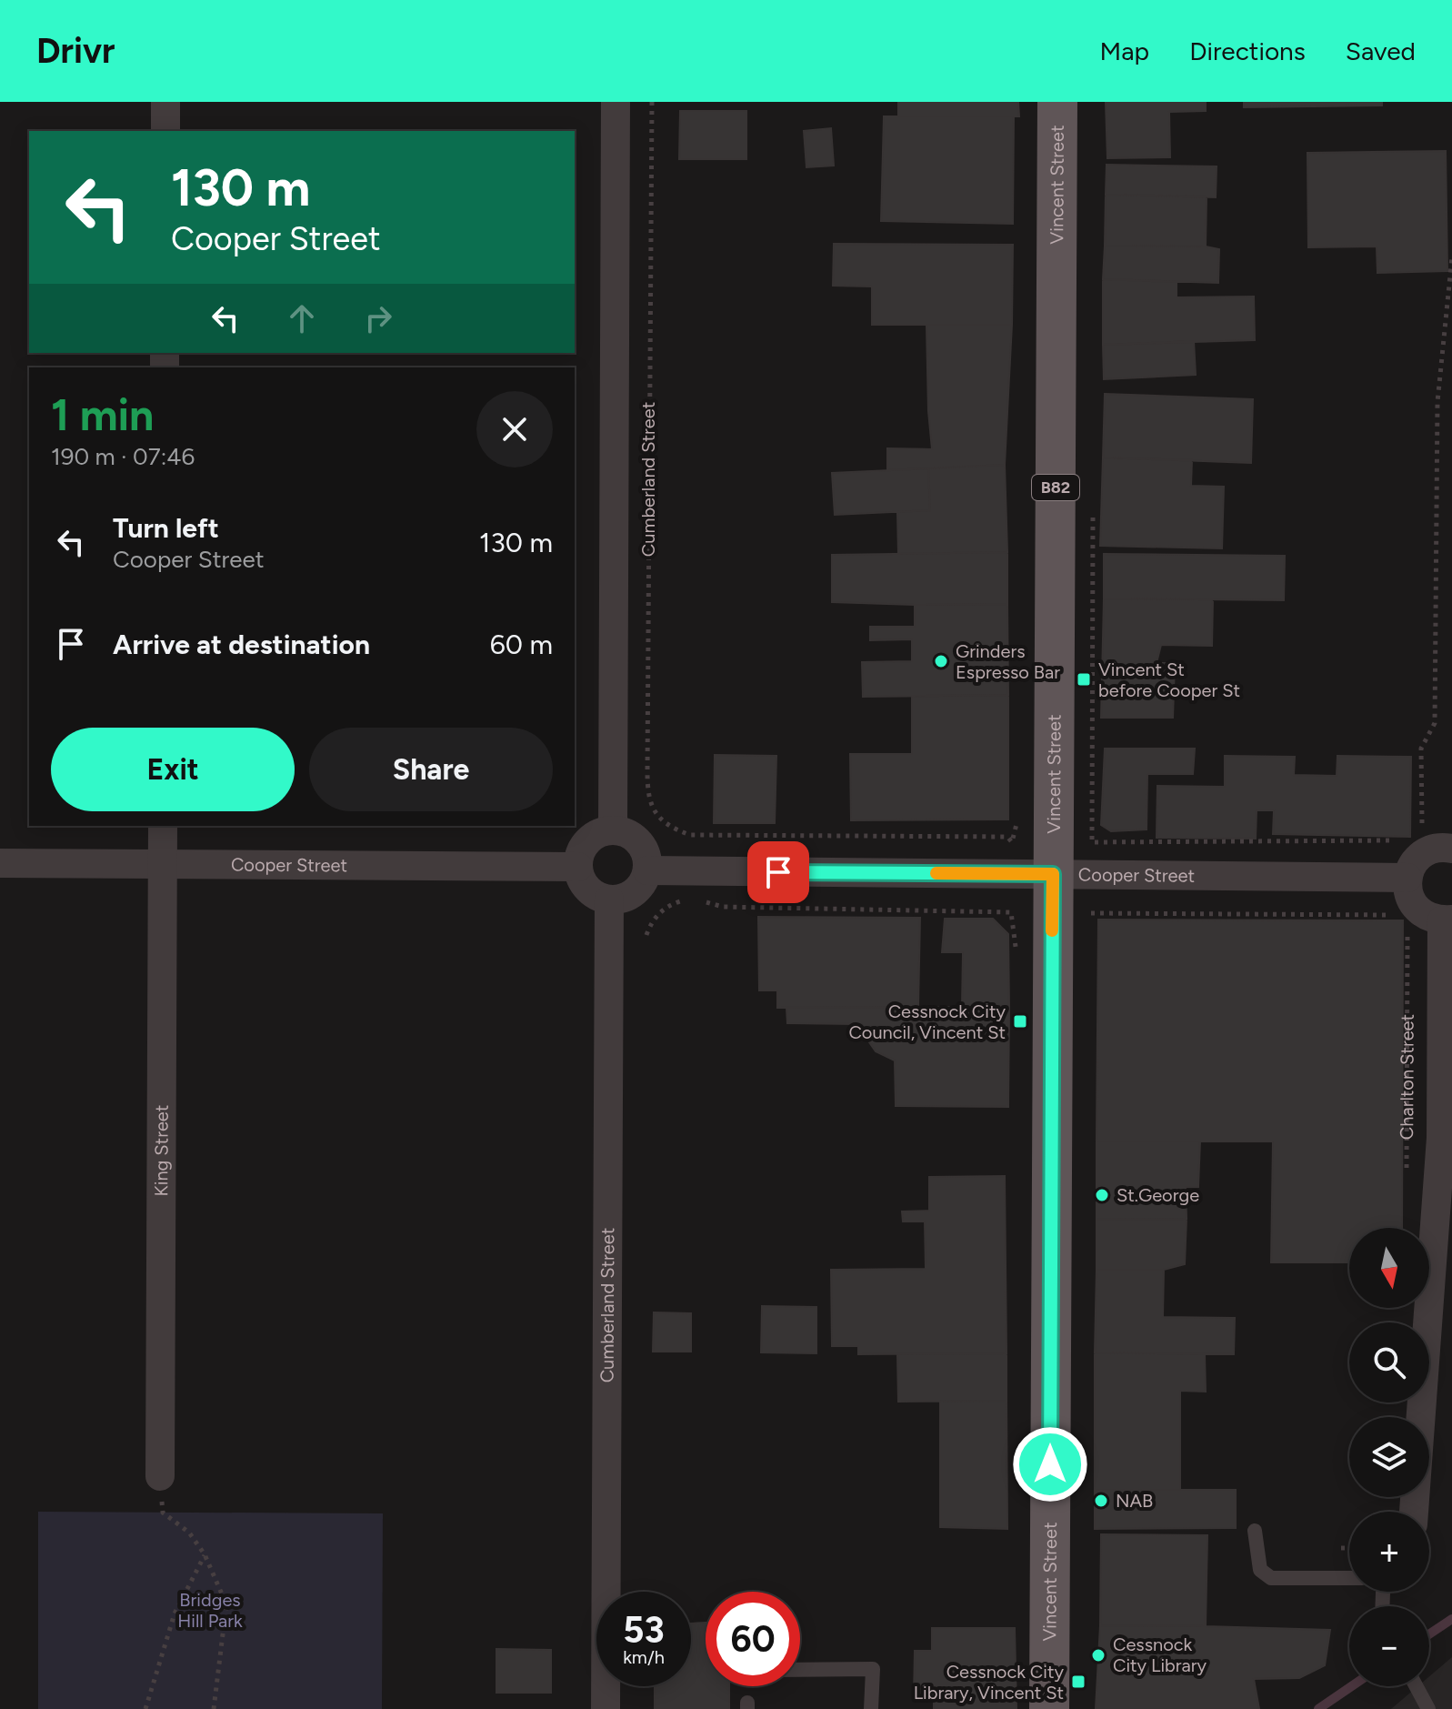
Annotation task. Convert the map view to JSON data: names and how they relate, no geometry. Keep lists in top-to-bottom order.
{
  "streets": {
    "main road": ["Vincent Street", "B82"],
    "street": [
      "Cumberland Street",
      "Cooper Street",
      "Charlton Street",
      "King Street"
    ]
  },
  "crossings": [
    ["Vincent Street", "Cooper Street"],
    ["Cumberland Street", "Cooper Street"],
    ["Cooper Street", "King Street"]
  ],
  "parks": ["Bridges Hill Park"],
  "places": {
    "other": [
      "Grinders Espresso Bar",
      "St.George",
      "NAB",
      "Cessnock City Library"
    ],
    "transit": ["Vincent St before Cooper St", "Cessnock City Council, Vincent St", "Cessnock City Library, Vincent St"]
  },
  "north": "bottom",
  "page": {
    "header": "Drivr",
    "nav": ["Map", "Directions", "Saved"],
    "turn": ["130 m", "Cooper Street"],
    "heading": ["1 min", "190 m · 07:46"],
    "list": [
      {
        "name": "Turn left",
        "note": "Cooper Street",
        "value": "130 m"
      },
      {
        "name": "Arrive at destination",
        "value": "60 m"
      }
    ],
    "buttons": ["Exit", "Share"],
    "map_buttons": ["+", "−"],
    "speed": "53 km/h",
    "limit": "60"
  }
}
